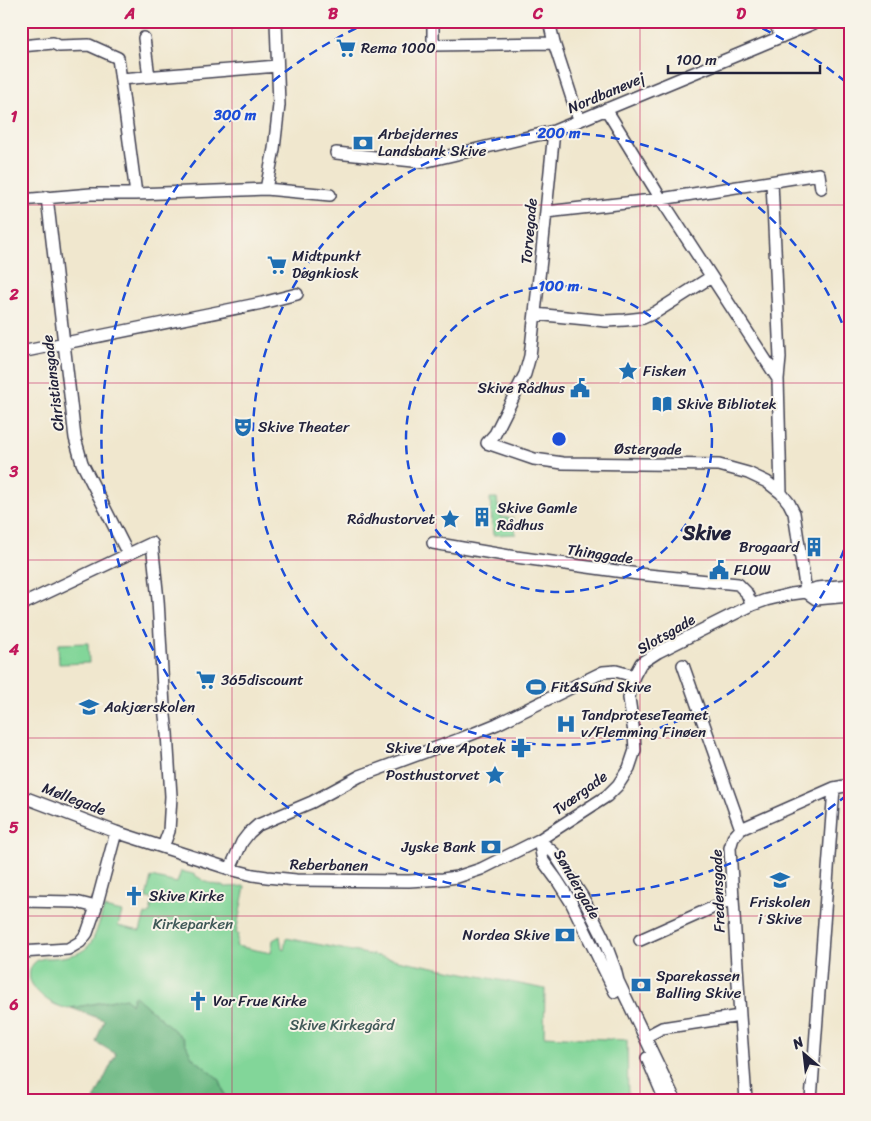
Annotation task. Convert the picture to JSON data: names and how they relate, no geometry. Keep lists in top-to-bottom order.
{
  "streets": {
    "street": [
      "Nordbanevej",
      "Torvegade",
      "Christiansgade",
      "Østergade",
      "Thinggade",
      "Slotsgade",
      "Tværgade",
      "Møllegade",
      "Reberbanen",
      "Søndergade",
      "Fredensgade"
    ]
  },
  "crossings": [
    ["Nordbanevej", "Torvegade"],
    ["Torvegade", "Østergade"],
    ["Østergade", "Slotsgade"],
    ["Thinggade", "Slotsgade"],
    ["Slotsgade", "Tværgade"],
    ["Slotsgade", "Reberbanen"],
    ["Tværgade", "Reberbanen"],
    ["Tværgade", "Søndergade"],
    ["Møllegade", "Reberbanen"],
    ["Reberbanen", "Søndergade"]
  ],
  "districts": ["Skive"],
  "parks": ["Kirkeparken", "Skive Kirkegård"],
  "places": {
    "supermarket": ["Rema 1000", "Midtpunkt Døgnkiosk", "365discount"],
    "bank": [
      "Arbejdernes Landsbank Skive",
      "Jyske Bank",
      "Nordea Skive",
      "Sparekassen Balling Skive"
    ],
    "place": ["Fisken", "Rådhustorvet", "Posthustorvet"],
    "public building": ["Skive Rådhus", "FLOW"],
    "library": ["Skive Bibliotek"],
    "theatre": ["Skive Theater"],
    "building": ["Skive Gamle Rådhus", "Brogaard"],
    "sports": ["Fit&Sund Skive"],
    "school or university": ["Aakjærskolen", "Friskolen i Skive"],
    "hospital": ["TandproteseTeamet v/Flemming Finøen"],
    "pharmacy": ["Skive Løve Apotek"],
    "church": ["Skive Kirke", "Vor Frue Kirke"]
  },
  "scale_bar": "100 m",
  "north": "top left",
  "grid": {
    "columns": [
      "A",
      "B",
      "C",
      "D"
    ],
    "rows": [
      "1",
      "2",
      "3",
      "4",
      "5",
      "6"
    ]
  },
  "rings": ["300 m", "200 m", "100 m"]
}
